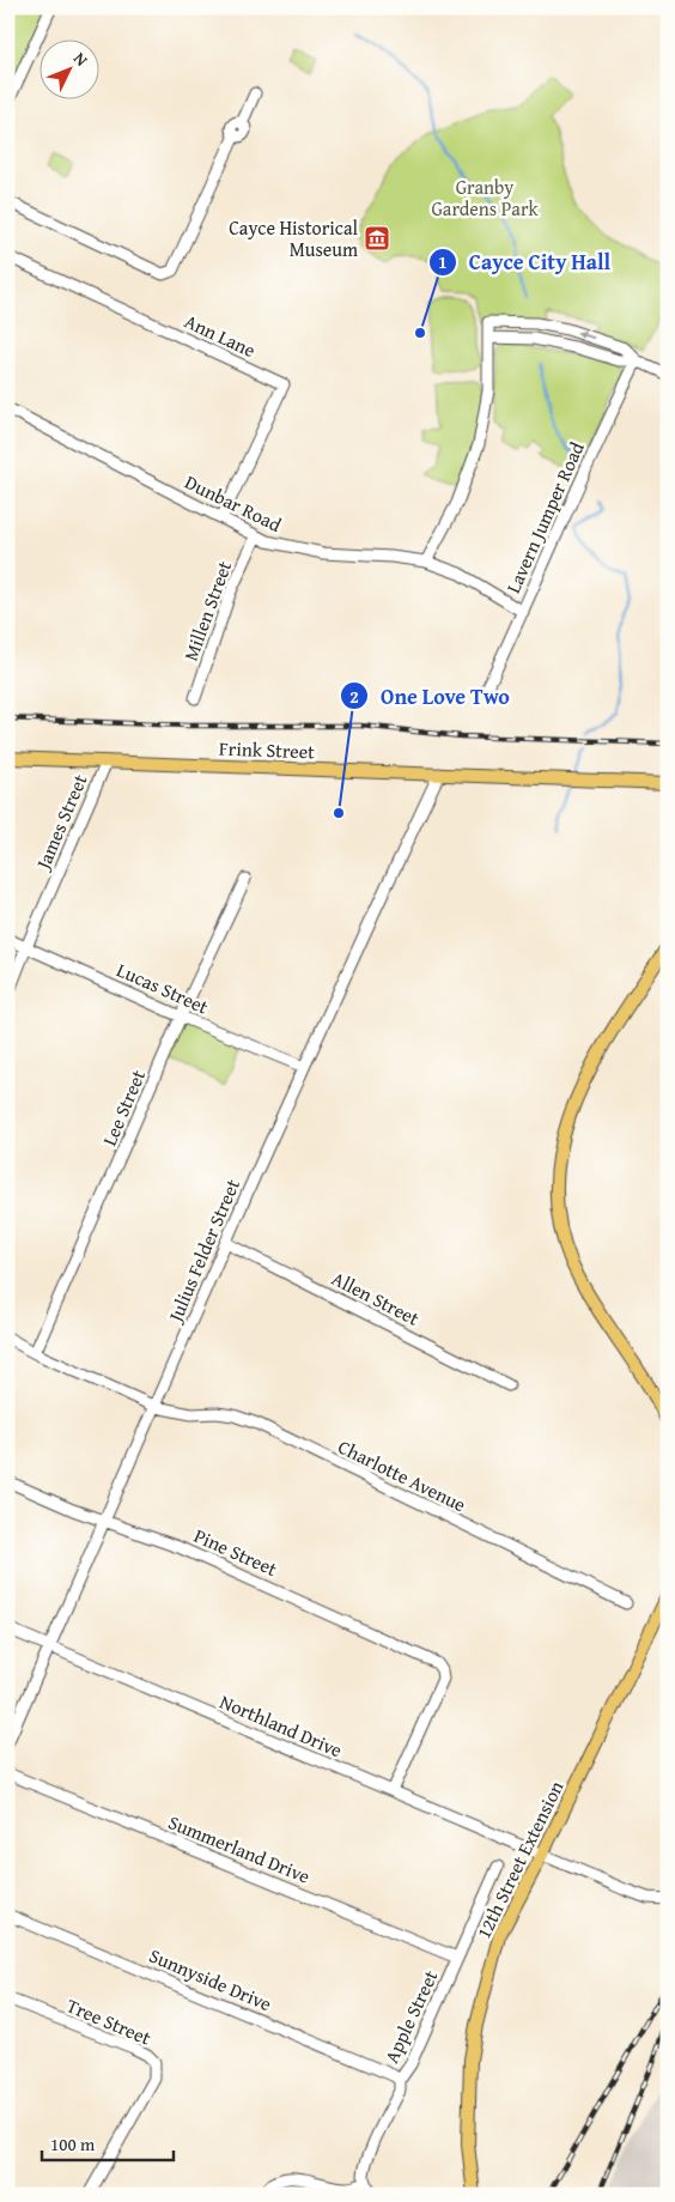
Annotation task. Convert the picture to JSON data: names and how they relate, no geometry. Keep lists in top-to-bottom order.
{
  "streets": {
    "main road": ["Frink Street", "12th Street Extension"],
    "street": [
      "Ann Lane",
      "Dunbar Road",
      "Lavern Jumper Road",
      "Millen Street",
      "James Street",
      "Lucas Street",
      "Lee Street",
      "Julius Felder Street",
      "Allen Street",
      "Charlotte Avenue",
      "Pine Street",
      "Northland Drive",
      "Summerland Drive",
      "Sunnyside Drive",
      "Apple Street",
      "Tree Street"
    ]
  },
  "crossings": [
    ["Ann Lane", "Dunbar Road"],
    ["Dunbar Road", "Lavern Jumper Road"],
    ["Dunbar Road", "Millen Street"],
    ["Frink Street", "James Street"],
    ["Frink Street", "Julius Felder Street"],
    ["James Street", "Lucas Street"],
    ["Lucas Street", "Lee Street"],
    ["Lucas Street", "Julius Felder Street"],
    ["Lee Street", "Charlotte Avenue"],
    ["Julius Felder Street", "Allen Street"],
    ["Julius Felder Street", "Charlotte Avenue"],
    ["Julius Felder Street", "Pine Street"],
    ["Julius Felder Street", "Northland Drive"],
    ["Pine Street", "Northland Drive"],
    ["Northland Drive", "12th Street Extension"],
    ["Summerland Drive", "Apple Street"],
    ["Sunnyside Drive", "Apple Street"]
  ],
  "parks": ["Granby Gardens Park"],
  "places": {
    "museum": ["Cayce Historical Museum"],
    "other": ["Cayce City Hall", "One Love Two"]
  },
  "scale_bar": "100 m",
  "north": "top right"
}
